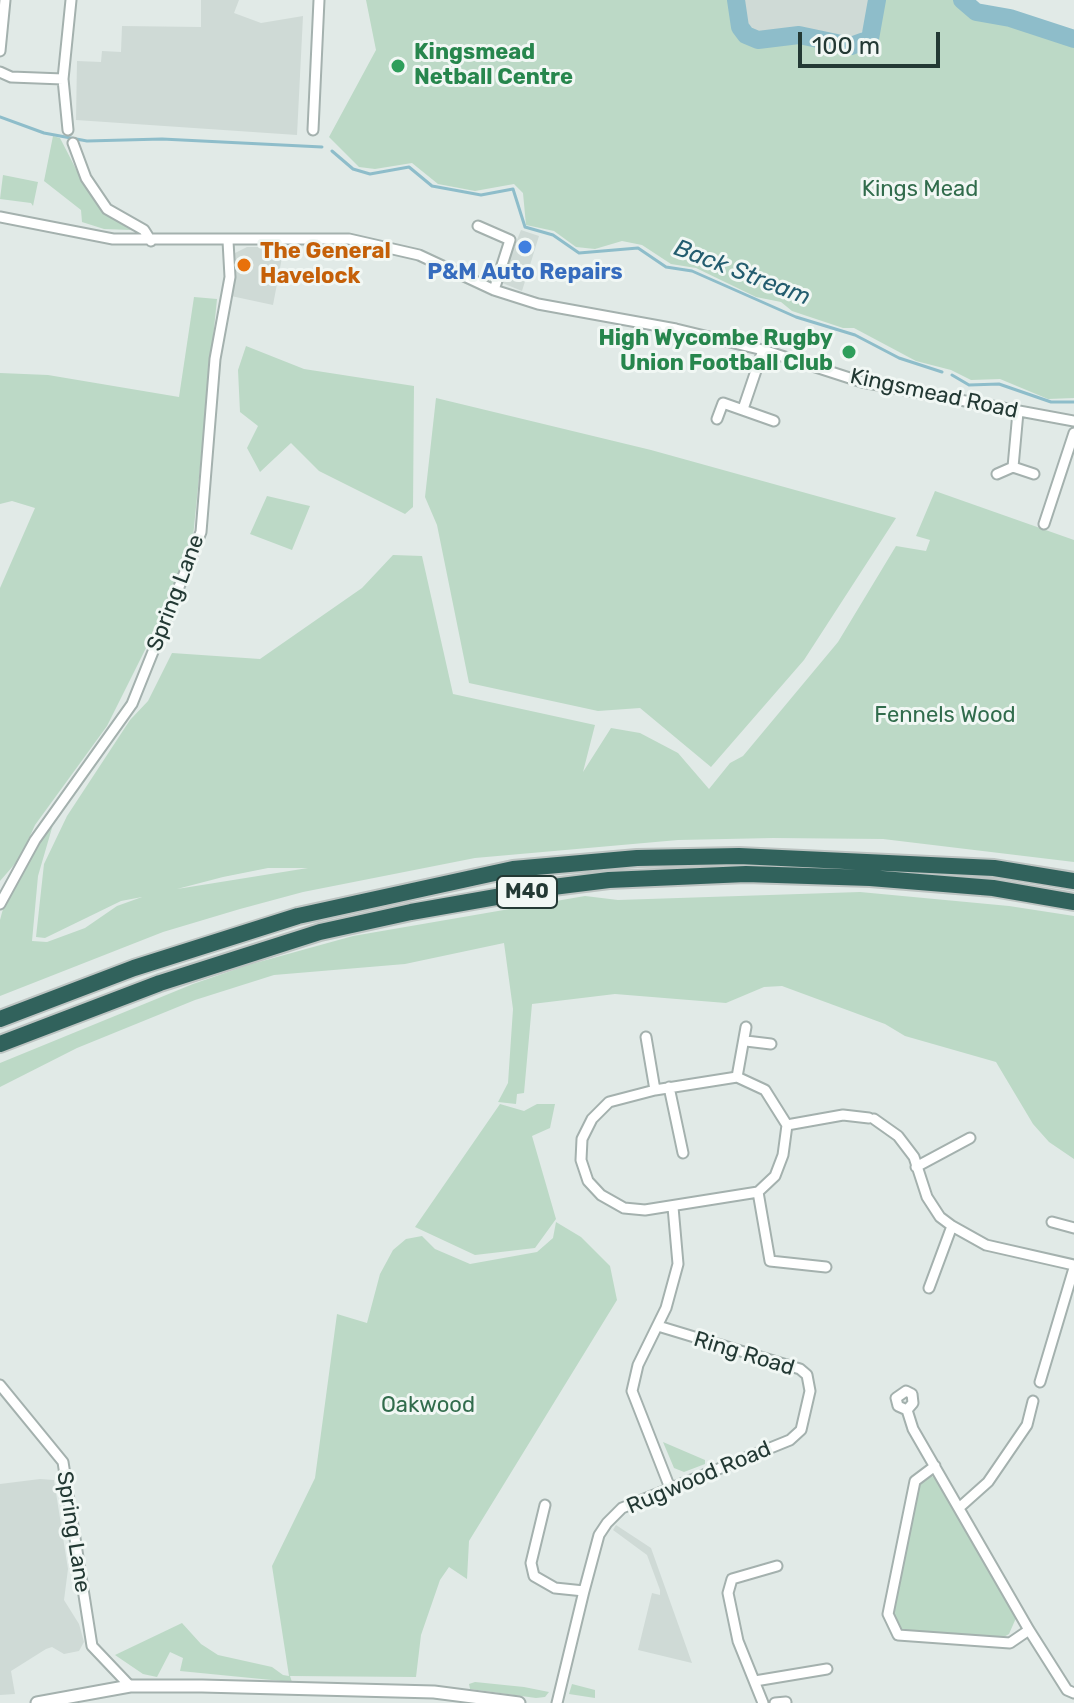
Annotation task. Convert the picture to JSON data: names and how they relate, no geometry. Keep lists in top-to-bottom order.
{
  "streets": {
    "highway": ["M40"],
    "street": [
      "Kingsmead Road",
      "Spring Lane",
      "Ring Road",
      "Rugwood Road"
    ]
  },
  "crossings": [
    ["Kingsmead Road", "Spring Lane"],
    ["Ring Road", "Rugwood Road"]
  ],
  "water": ["Back Stream"],
  "parks": ["Kings Mead", "Fennels Wood", "Oakwood"],
  "places": [
    "Kingsmead Netball Centre",
    "P&M Auto Repairs",
    "The General Havelock",
    "High Wycombe Rugby Union Football Club"
  ],
  "scale_bar": "100 m"
}
